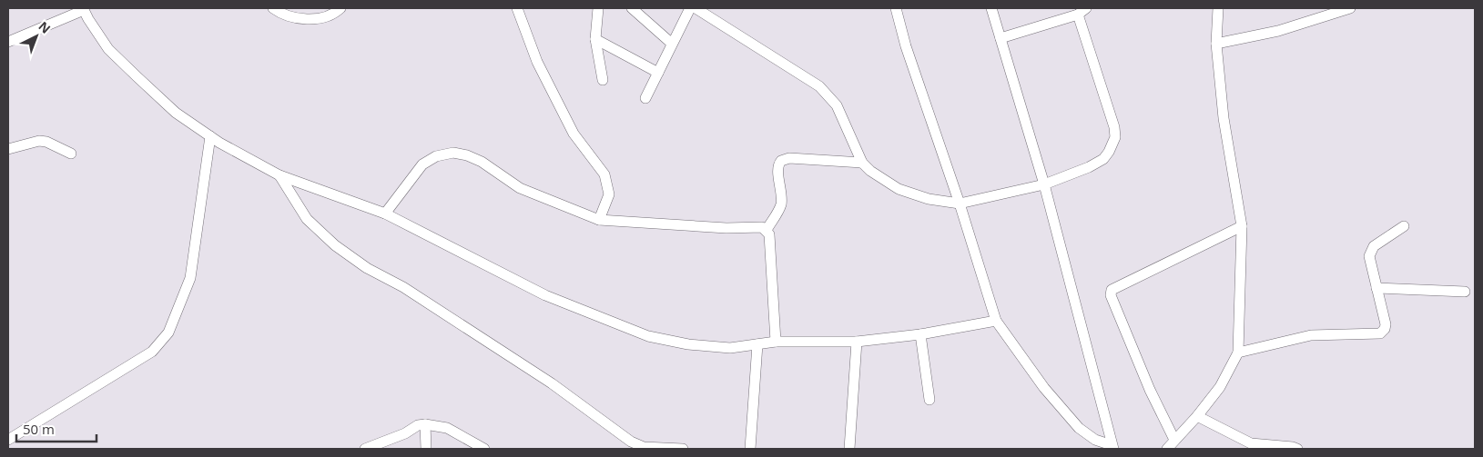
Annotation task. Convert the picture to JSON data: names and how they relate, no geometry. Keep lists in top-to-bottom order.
{
  "scale_bar": "50 m",
  "north": "top right"
}
